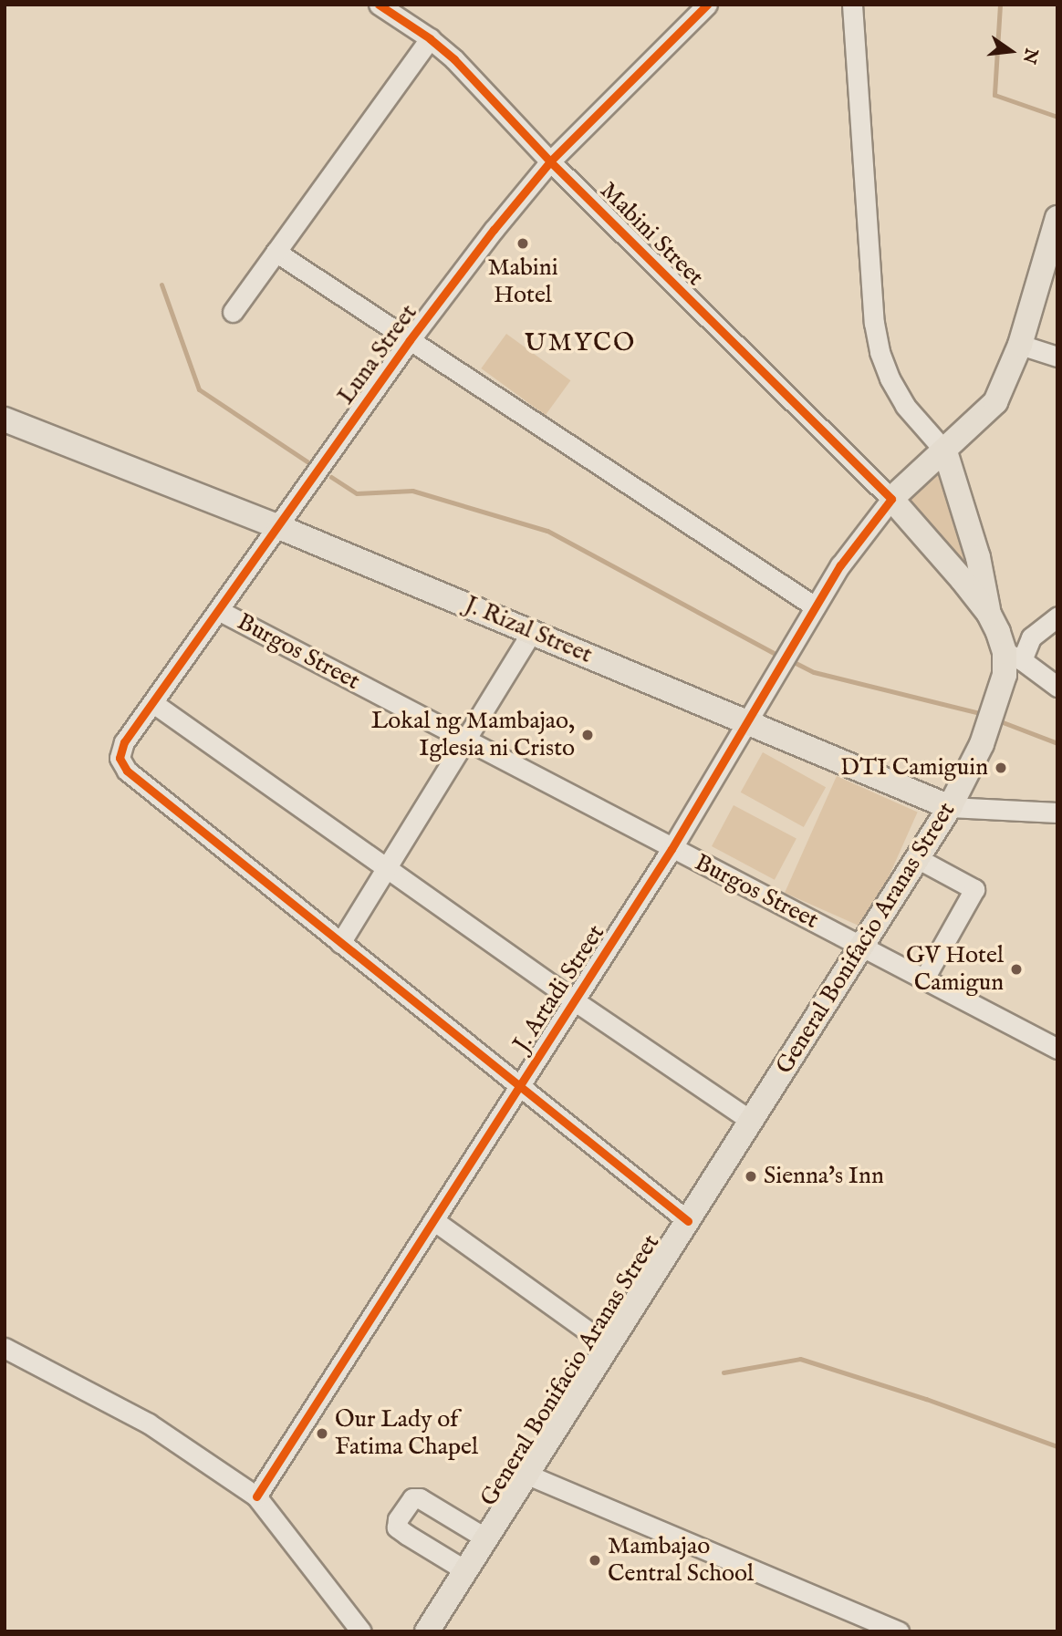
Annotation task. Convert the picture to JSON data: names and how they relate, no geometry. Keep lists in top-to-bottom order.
{
  "streets": {
    "main road": ["Mabini Street", "J. Rizal Street", "General Bonifacio Aranas Street"],
    "street": ["Luna Street", "Burgos Street", "J. Artadi Street"]
  },
  "crossings": [
    ["Mabini Street", "Luna Street"],
    ["Mabini Street", "General Bonifacio Aranas Street"],
    ["Mabini Street", "J. Artadi Street"],
    ["Luna Street", "J. Rizal Street"],
    ["Luna Street", "Burgos Street"],
    ["J. Rizal Street", "General Bonifacio Aranas Street"],
    ["J. Rizal Street", "J. Artadi Street"],
    ["Burgos Street", "General Bonifacio Aranas Street"],
    ["Burgos Street", "J. Artadi Street"]
  ],
  "districts": ["UMYCO"],
  "places": [
    "Mabini Hotel",
    "Lokal ng Mambajao, Iglesia ni Cristo",
    "DTI Camiguin",
    "GV Hotel Camigun",
    "Sienna's Inn",
    "Our Lady of Fatima Chapel",
    "Mambajao Central School"
  ],
  "north": "right"
}
